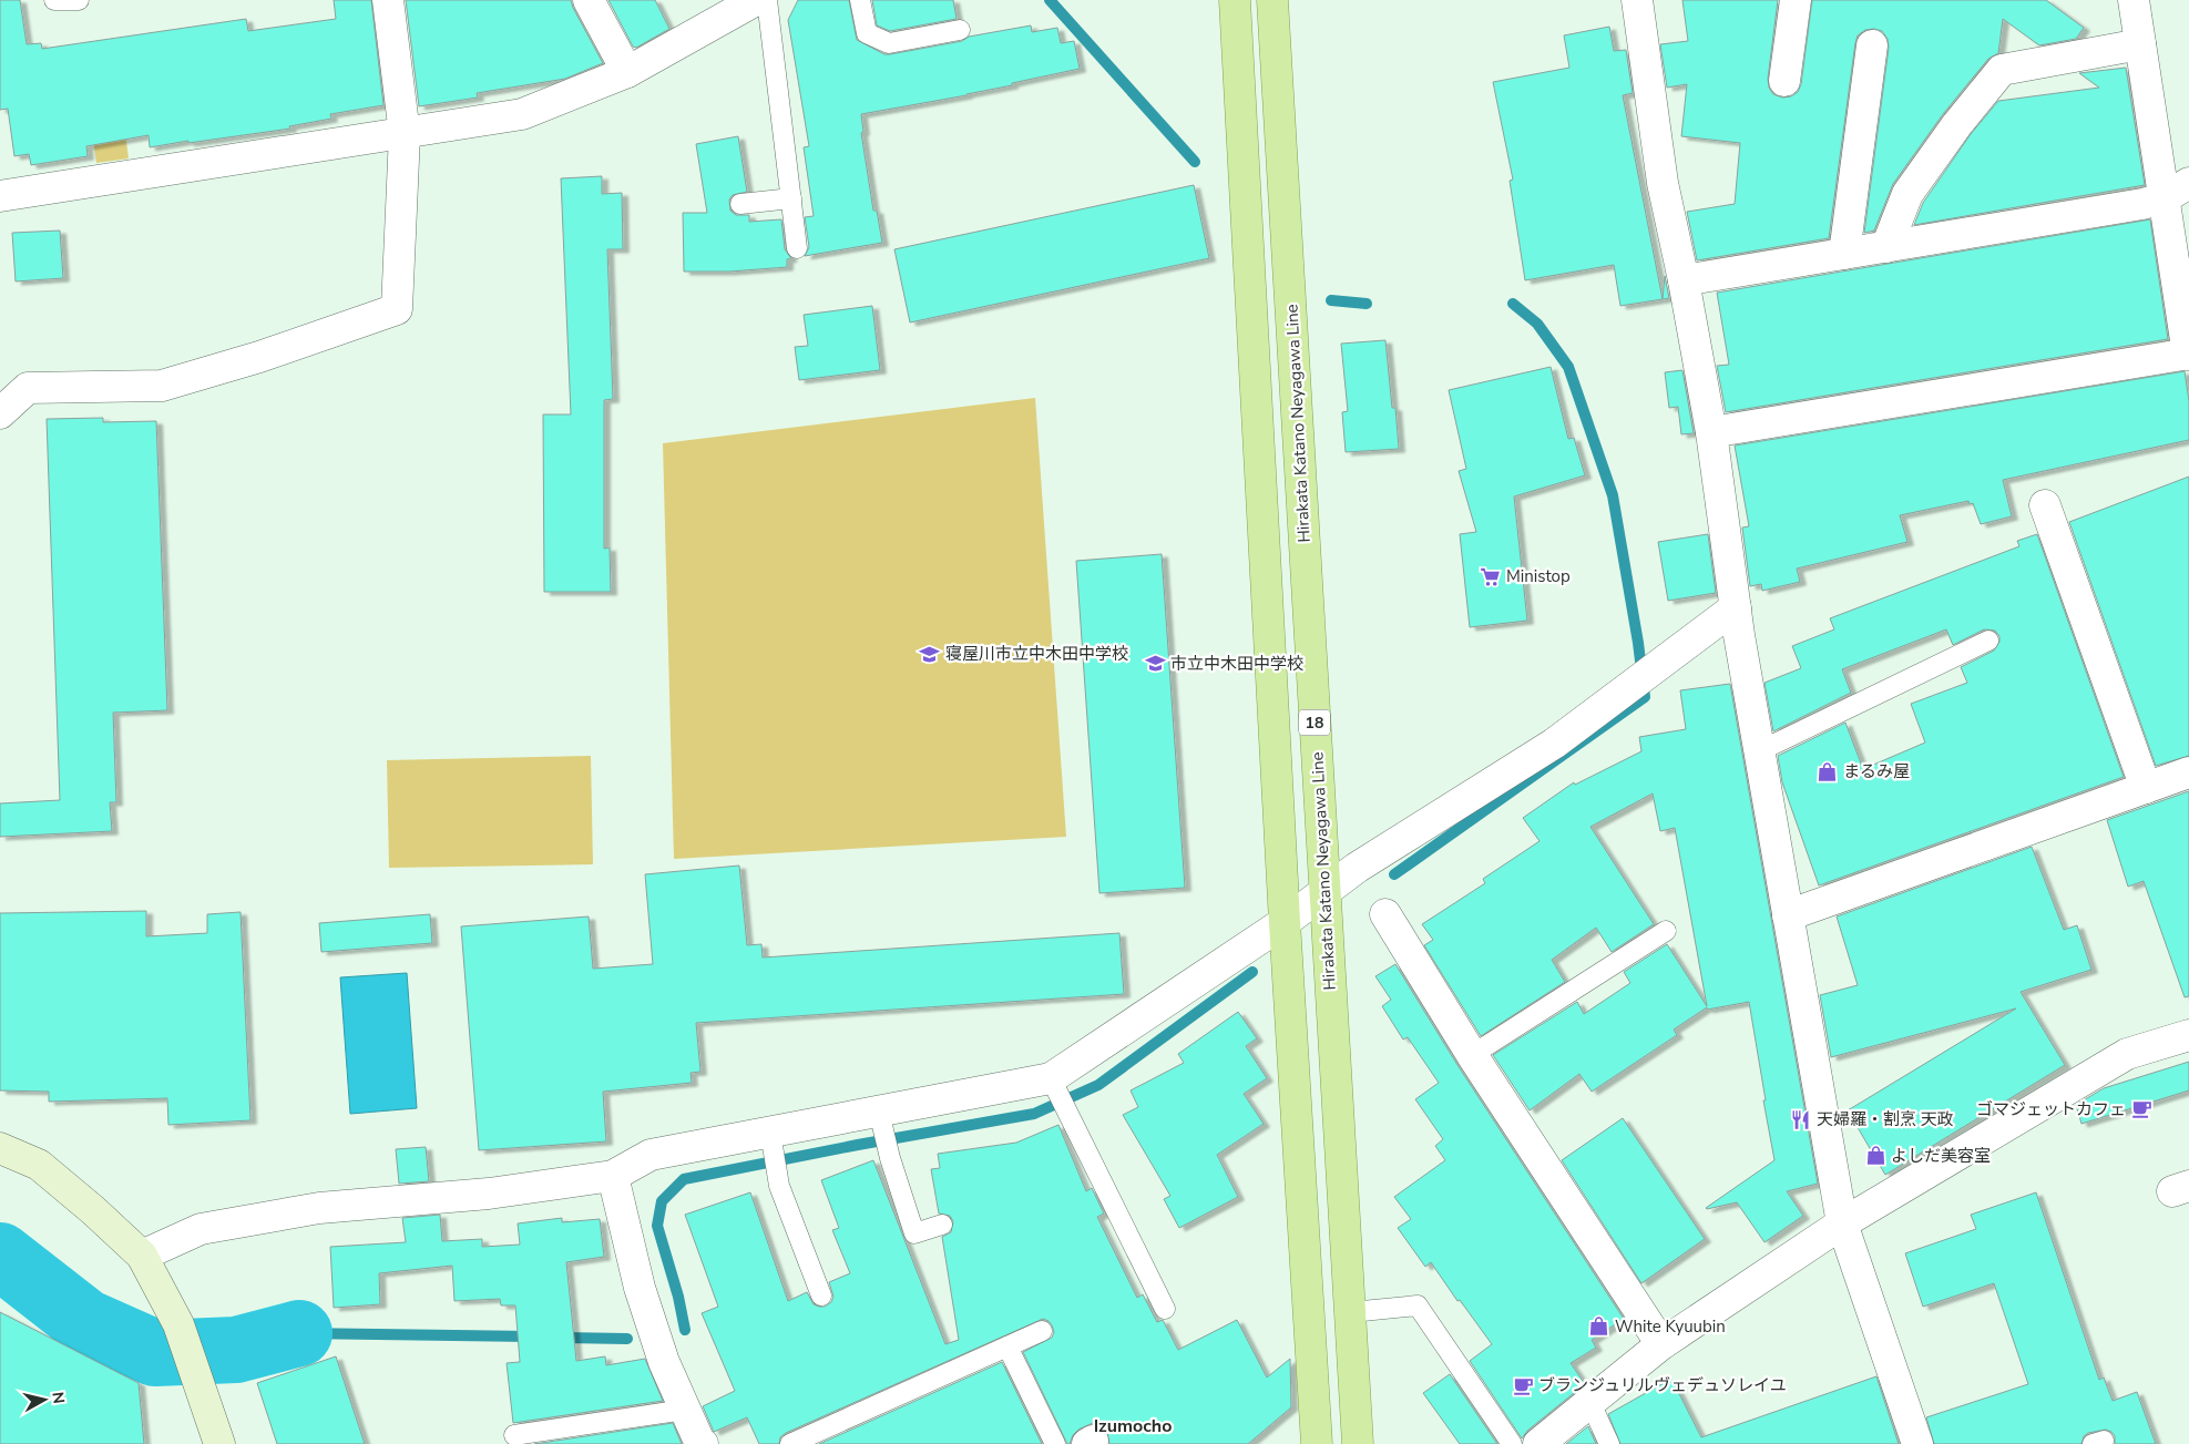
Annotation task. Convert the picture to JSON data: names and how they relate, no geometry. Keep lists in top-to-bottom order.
{
  "streets": {
    "main road": ["Hirakata Katano Neyagawa Line", "18"]
  },
  "districts": ["Izumocho"],
  "places": {
    "supermarket": ["Ministop"],
    "school or university": ["寝屋川市立中木田中学校", "市立中木田中学校"],
    "shop": ["まるみ屋", "よしだ美容室", "White Kyuubin"],
    "cafe": ["ゴマジェットカフェ", "ブランジュリルヴェデュソレイユ"],
    "restaurant": ["天婦羅・割烹 天政"]
  },
  "north": "right"
}
